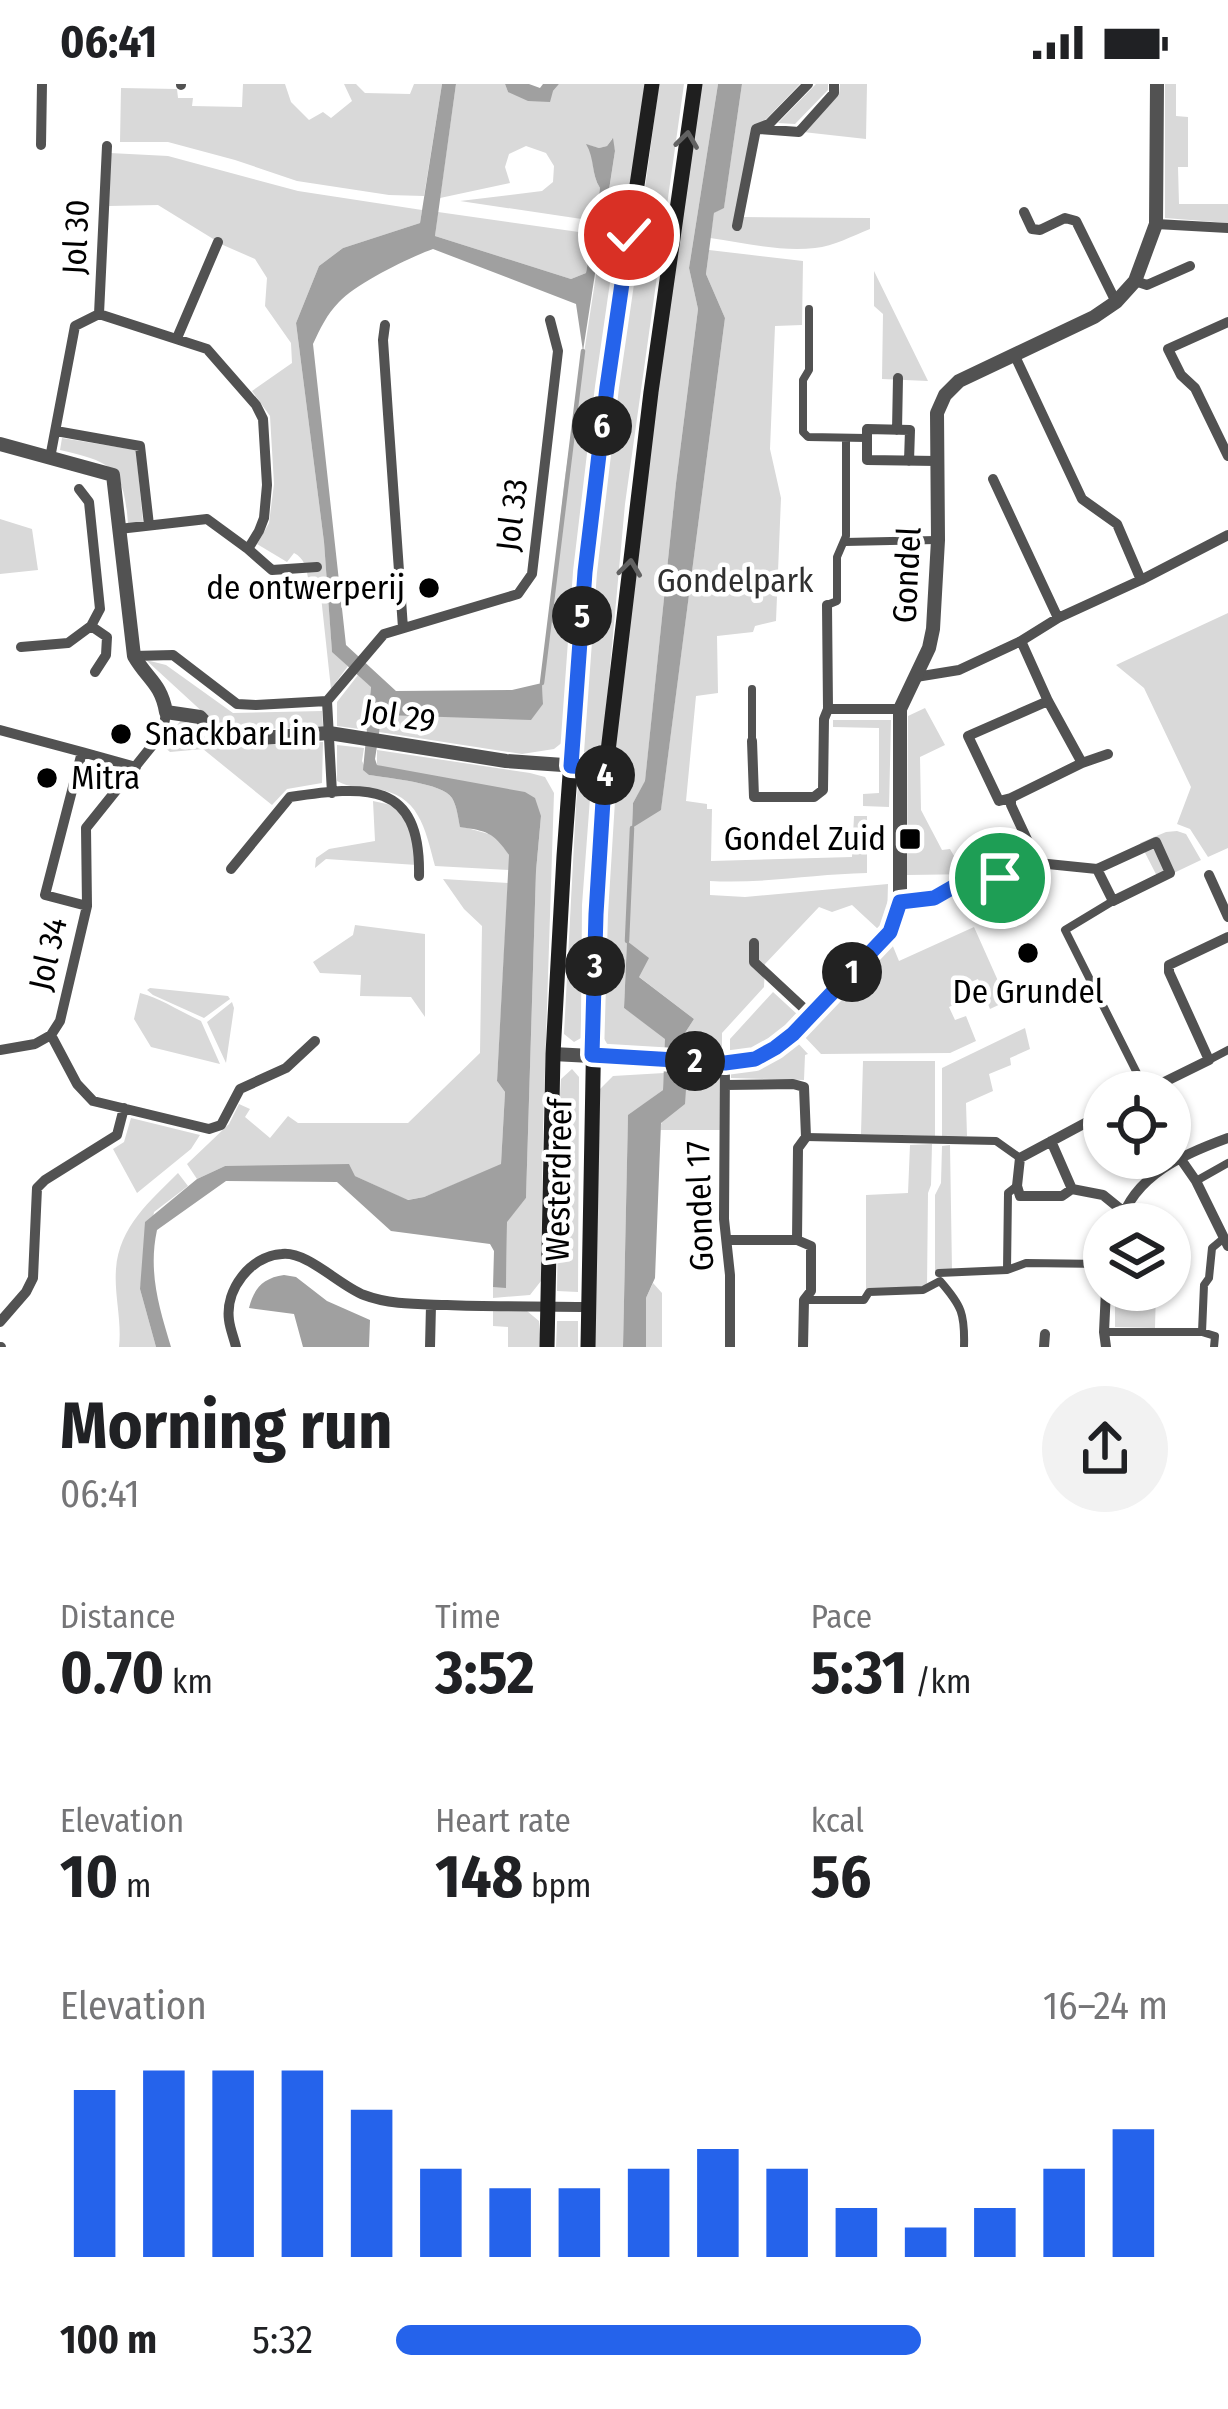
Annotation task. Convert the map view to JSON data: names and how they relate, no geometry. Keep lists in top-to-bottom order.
{
  "streets": {
    "main road": ["Westerdreef"],
    "street": [
      "Jol 30",
      "Jol 33",
      "Gondel",
      "Jol 29",
      "Jol 34",
      "Gondel 17"
    ]
  },
  "crossings": [
    ["Jol 29", "Jol 34"],
    ["Jol 29", "Westerdreef"]
  ],
  "parks": ["Gondelpark"],
  "places": {
    "other": [
      "de ontwerperij",
      "Snackbar Lin",
      "Mitra",
      "De Grundel"
    ],
    "transit": ["Gondel Zuid"]
  },
  "page": {
    "status": "06:41",
    "pins": [
      "6",
      "5",
      "4",
      "3",
      "1",
      "2"
    ],
    "heading": ["Morning run", "06:41"],
    "stats": [
      ["Distance", "0.70 km"],
      ["Time", "3:52"],
      ["Pace", "5:31 /km"],
      ["Elevation", "10 m"],
      ["Heart rate", "148 bpm"],
      ["kcal", "56"]
    ],
    "chart": ["Elevation", "16–24 m"],
    "list": [
      {
        "name": "100 m",
        "note": "5:32"
      }
    ]
  }
}
